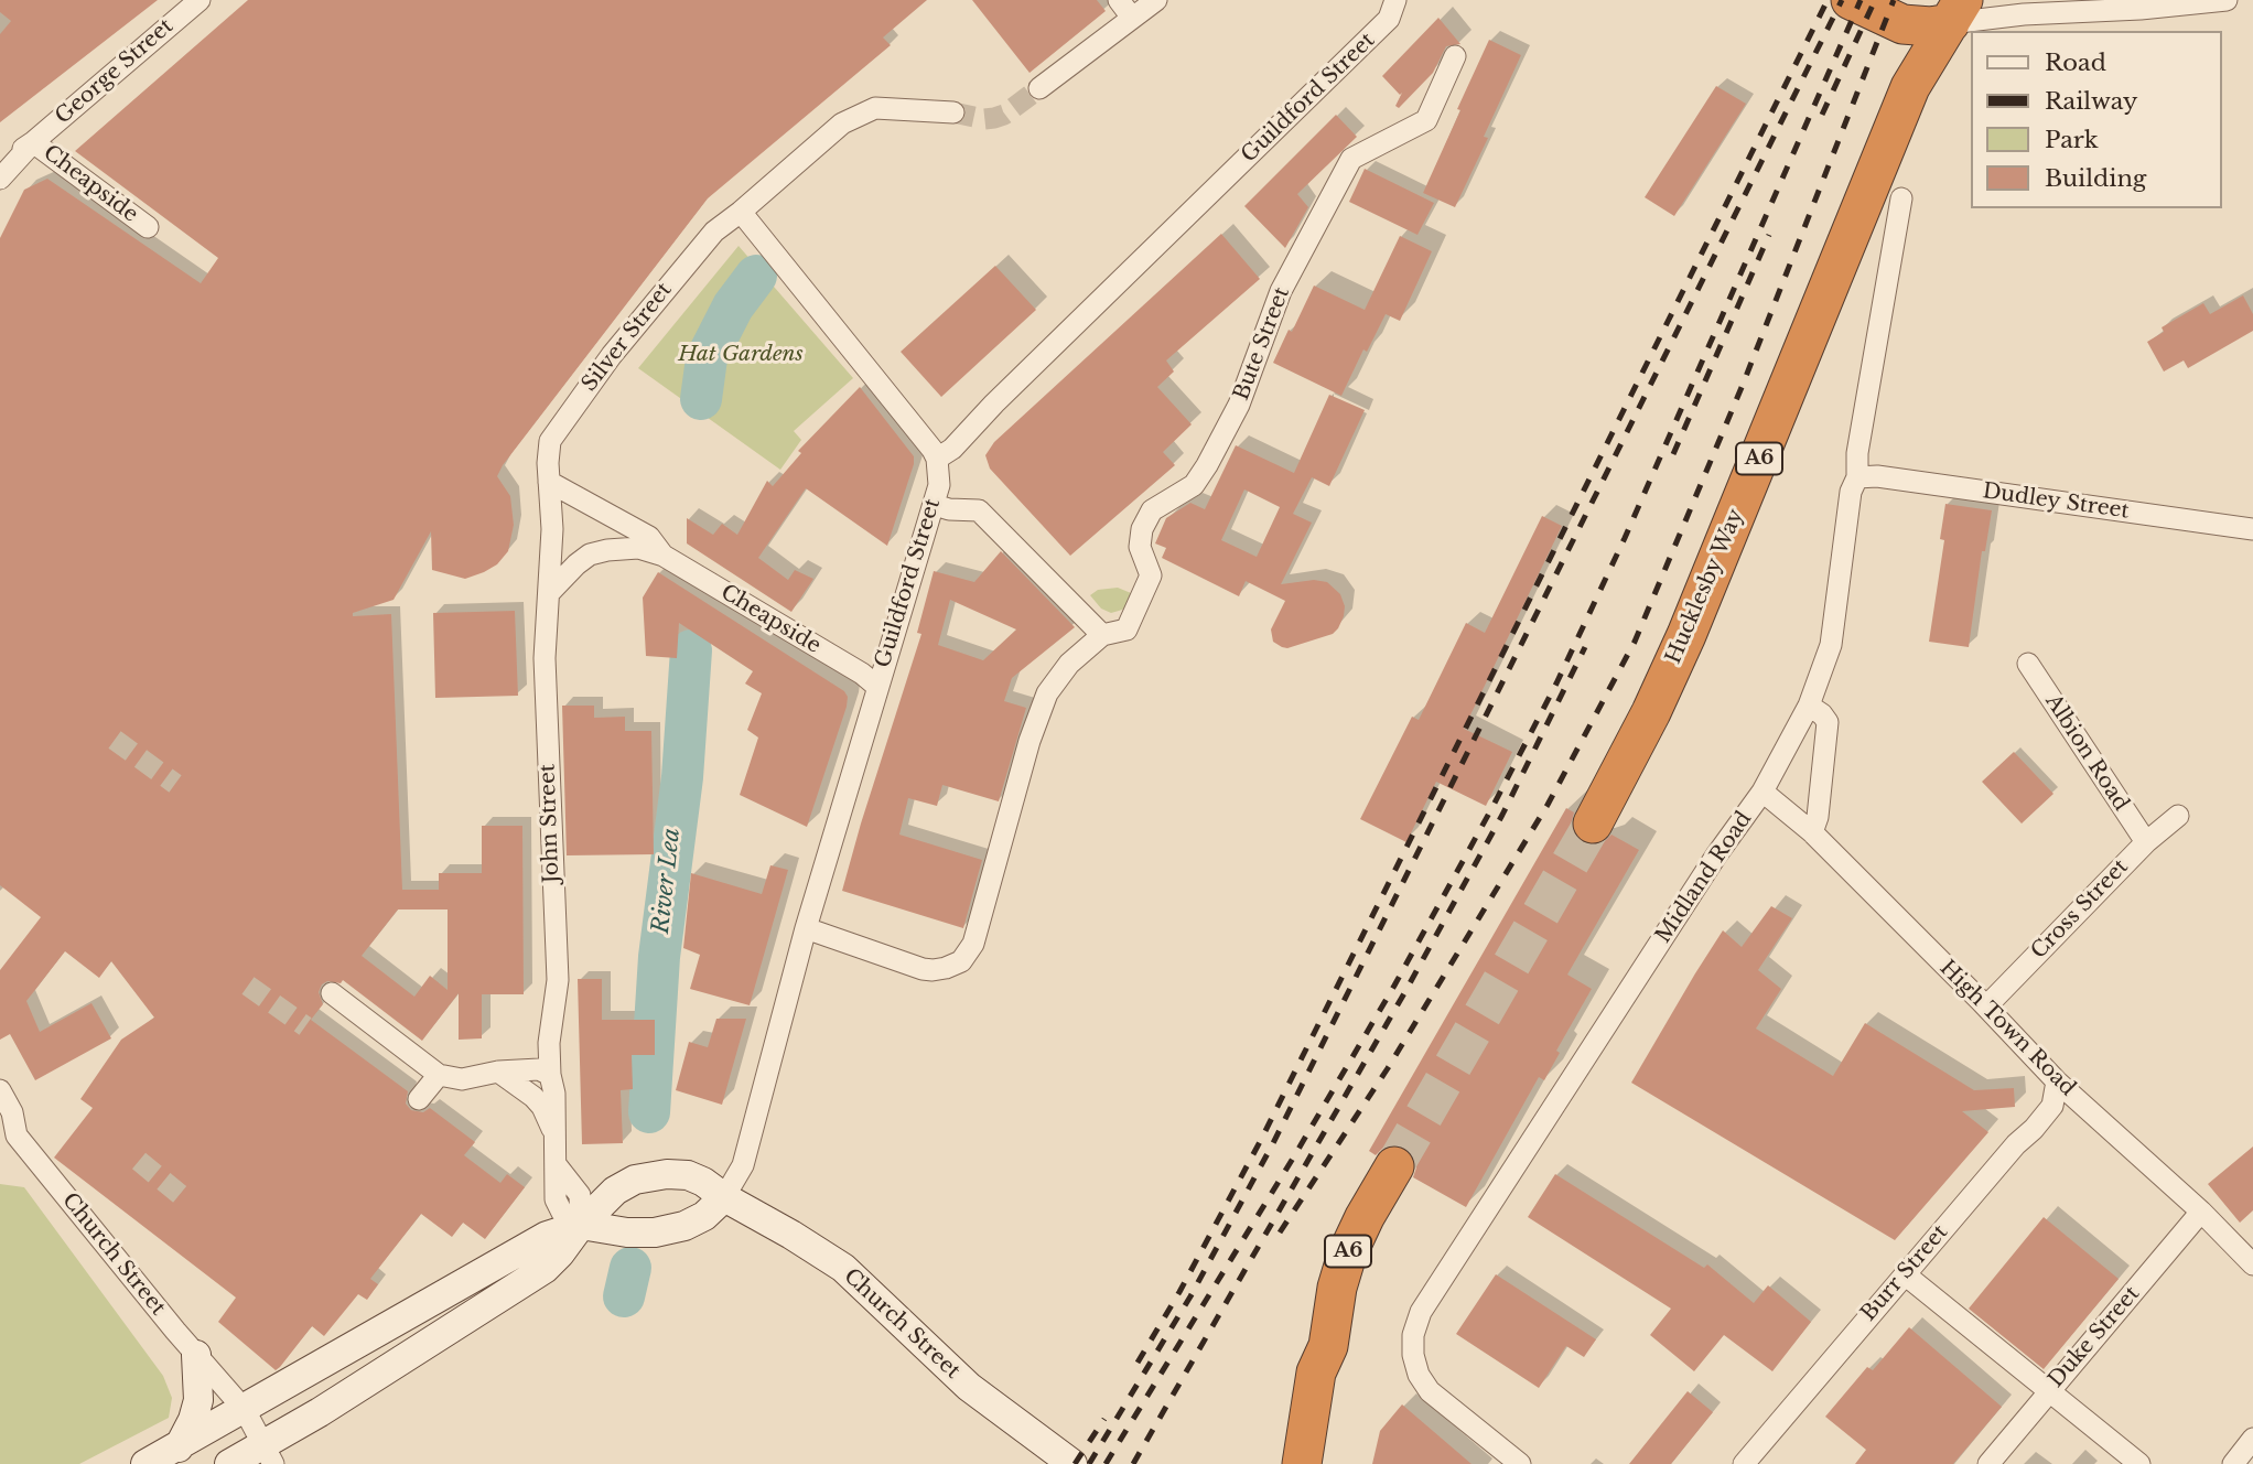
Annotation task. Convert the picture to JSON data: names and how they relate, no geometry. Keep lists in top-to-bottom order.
{
  "streets": {
    "highway": ["A6", "Hucklesby Way"],
    "street": [
      "George Street",
      "Guildford Street",
      "Cheapside",
      "Silver Street",
      "Bute Street",
      "Dudley Street",
      "Albion Road",
      "John Street",
      "Midland Road",
      "Cross Street",
      "High Town Road",
      "Church Street",
      "Burr Street",
      "Duke Street"
    ]
  },
  "crossings": [
    ["George Street", "Cheapside"],
    ["Guildford Street", "Cheapside"],
    ["Guildford Street", "Bute Street"],
    ["Guildford Street", "Church Street"],
    ["Silver Street", "John Street"],
    ["Dudley Street", "Midland Road"],
    ["Albion Road", "Cross Street"],
    ["John Street", "Church Street"],
    ["Midland Road", "High Town Road"],
    ["Cross Street", "High Town Road"],
    ["High Town Road", "Burr Street"],
    ["High Town Road", "Duke Street"]
  ],
  "water": ["River Lea"],
  "parks": ["Hat Gardens"],
  "legend": [
    "Road",
    "Railway",
    "Park",
    "Building"
  ]
}
